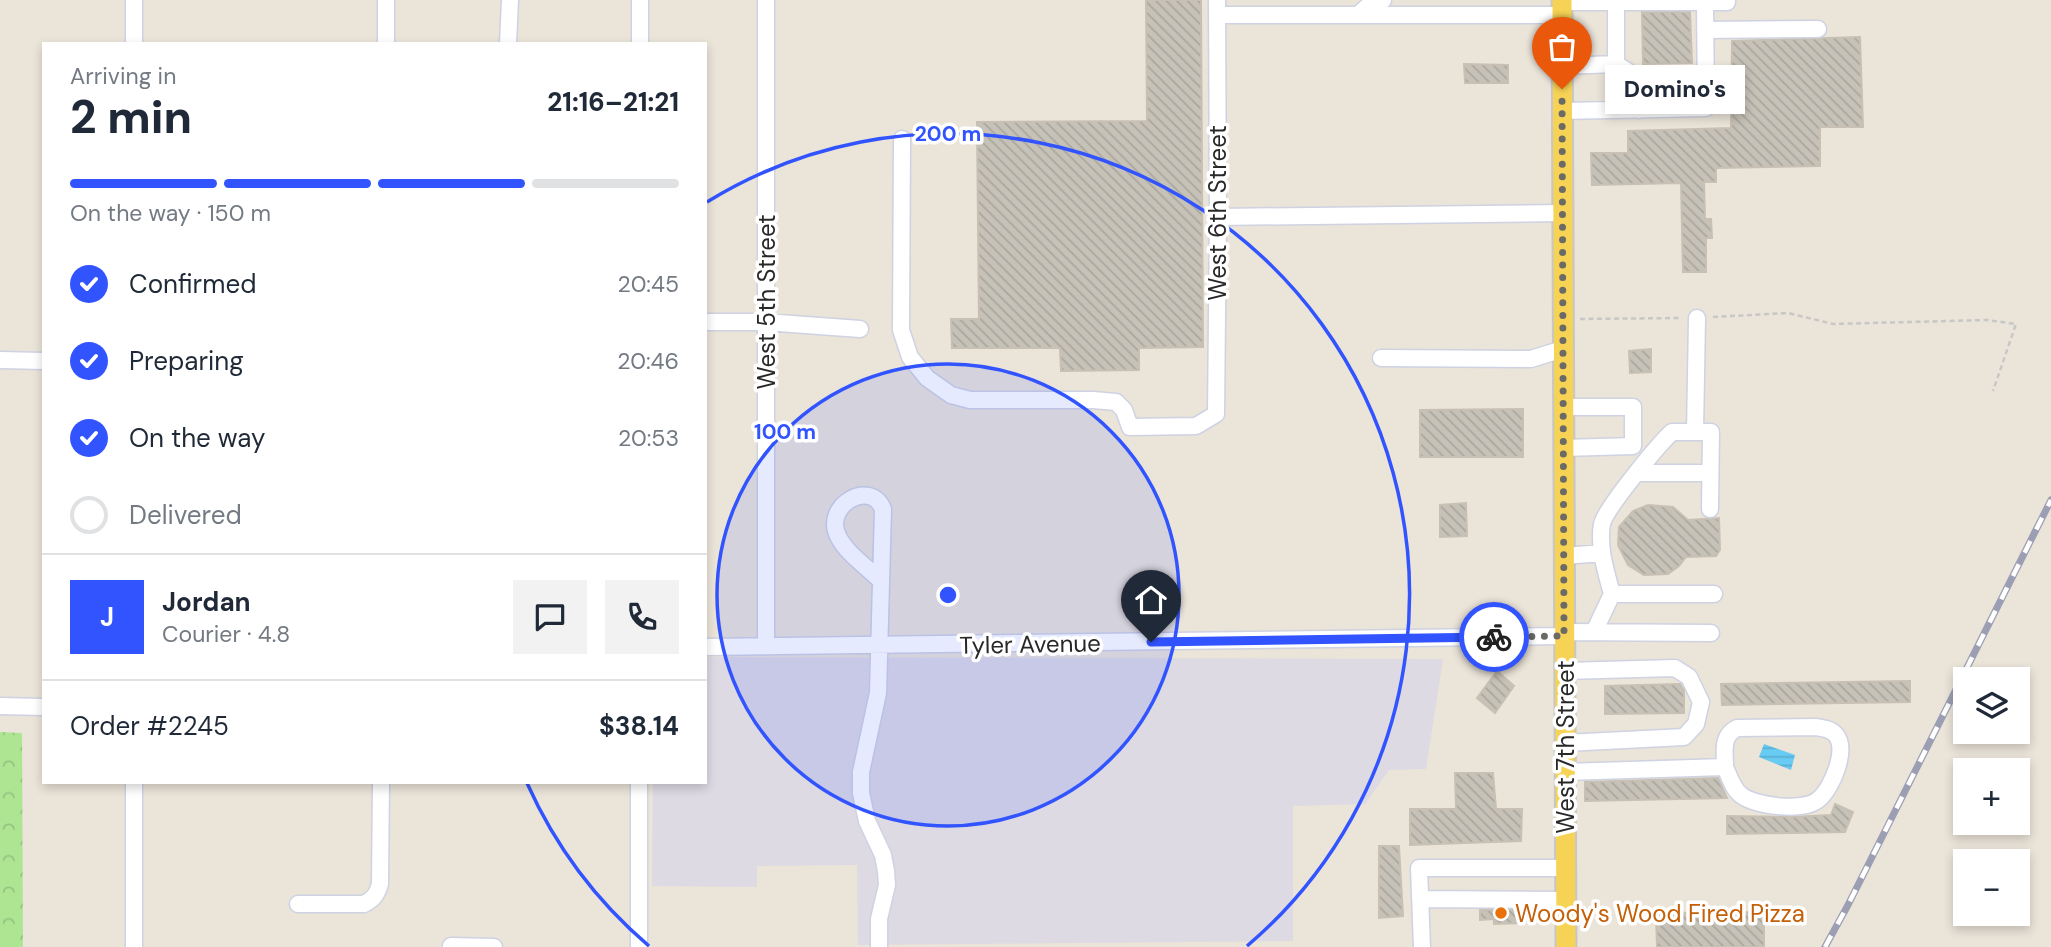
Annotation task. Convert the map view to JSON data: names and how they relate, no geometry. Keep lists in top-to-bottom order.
{
  "streets": {
    "main road": ["West 7th Street"],
    "street": ["West 6th Street", "West 5th Street", "Tyler Avenue"]
  },
  "crossings": [
    ["West 5th Street", "Tyler Avenue"],
    ["Tyler Avenue", "West 7th Street"]
  ],
  "places": ["Domino's", "Woody's Wood Fired Pizza"],
  "page": {
    "heading": ["2 min", "Arriving in", "21:16–21:21"],
    "panel": [
      "Jordan",
      "Courier · 4.8",
      "Order #2245",
      "$38.14"
    ],
    "bubble": "Domino's",
    "bar": "On the way · 150 m",
    "list": [
      ["Confirmed", "20:45"],
      ["Preparing", "20:46"],
      ["On the way", "20:53"],
      "Delivered"
    ],
    "round": "J",
    "map_buttons": ["+", "−"]
  },
  "rings": ["200 m", "100 m"]
}
